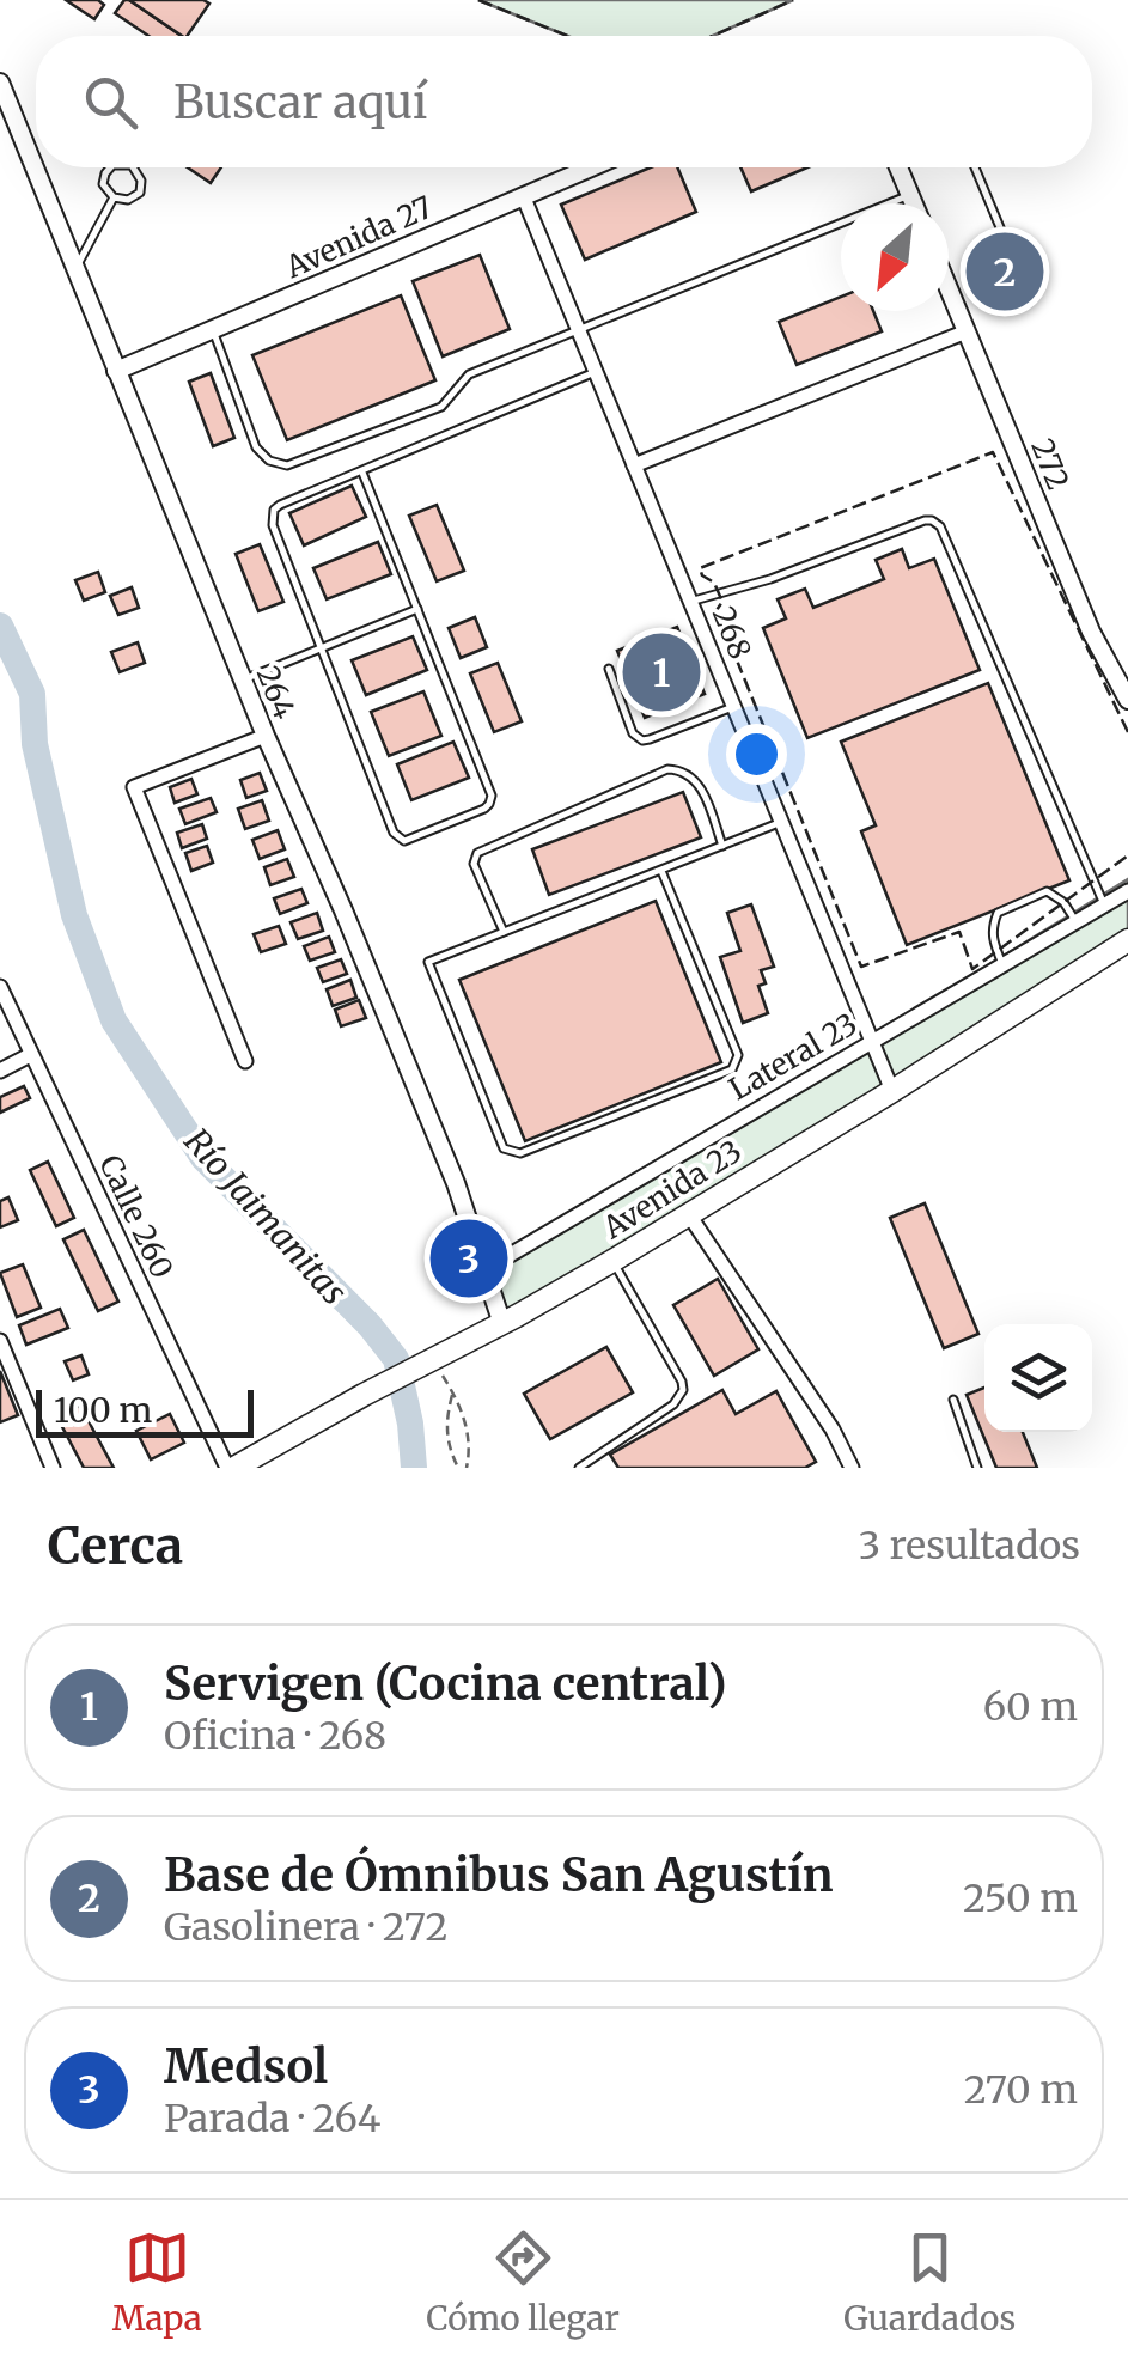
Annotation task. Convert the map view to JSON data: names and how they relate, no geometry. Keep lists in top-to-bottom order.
{
  "streets": {
    "main road": ["Avenida 23"],
    "street": [
      "Avenida 27",
      "272",
      "268",
      "264",
      "Lateral 23",
      "Calle 260"
    ]
  },
  "crossings": [
    ["Avenida 27", "268"],
    ["Avenida 27", "264"],
    ["268", "Lateral 23"],
    ["268", "Avenida 23"],
    ["264", "Lateral 23"],
    ["264", "Avenida 23"],
    ["Avenida 23", "Calle 260"]
  ],
  "water": ["Río Jaimanitas"],
  "scale_bar": "100 m",
  "north": "bottom left",
  "page": {
    "search": "Buscar aquí",
    "pins": ["2", "1", "3"],
    "scale": "100 m",
    "heading": ["Cerca", "3 resultados"],
    "list": [
      {
        "mark": "1",
        "name": "Servigen (Cocina central)",
        "note": "Oficina · 268",
        "value": "60 m"
      },
      {
        "mark": "2",
        "name": "Base de Ómnibus San Agustín",
        "note": "Gasolinera · 272",
        "value": "250 m"
      },
      {
        "mark": "3",
        "name": "Medsol",
        "note": "Parada · 264",
        "value": "270 m"
      }
    ],
    "nav": ["Mapa", "Cómo llegar", "Guardados"]
  }
}
